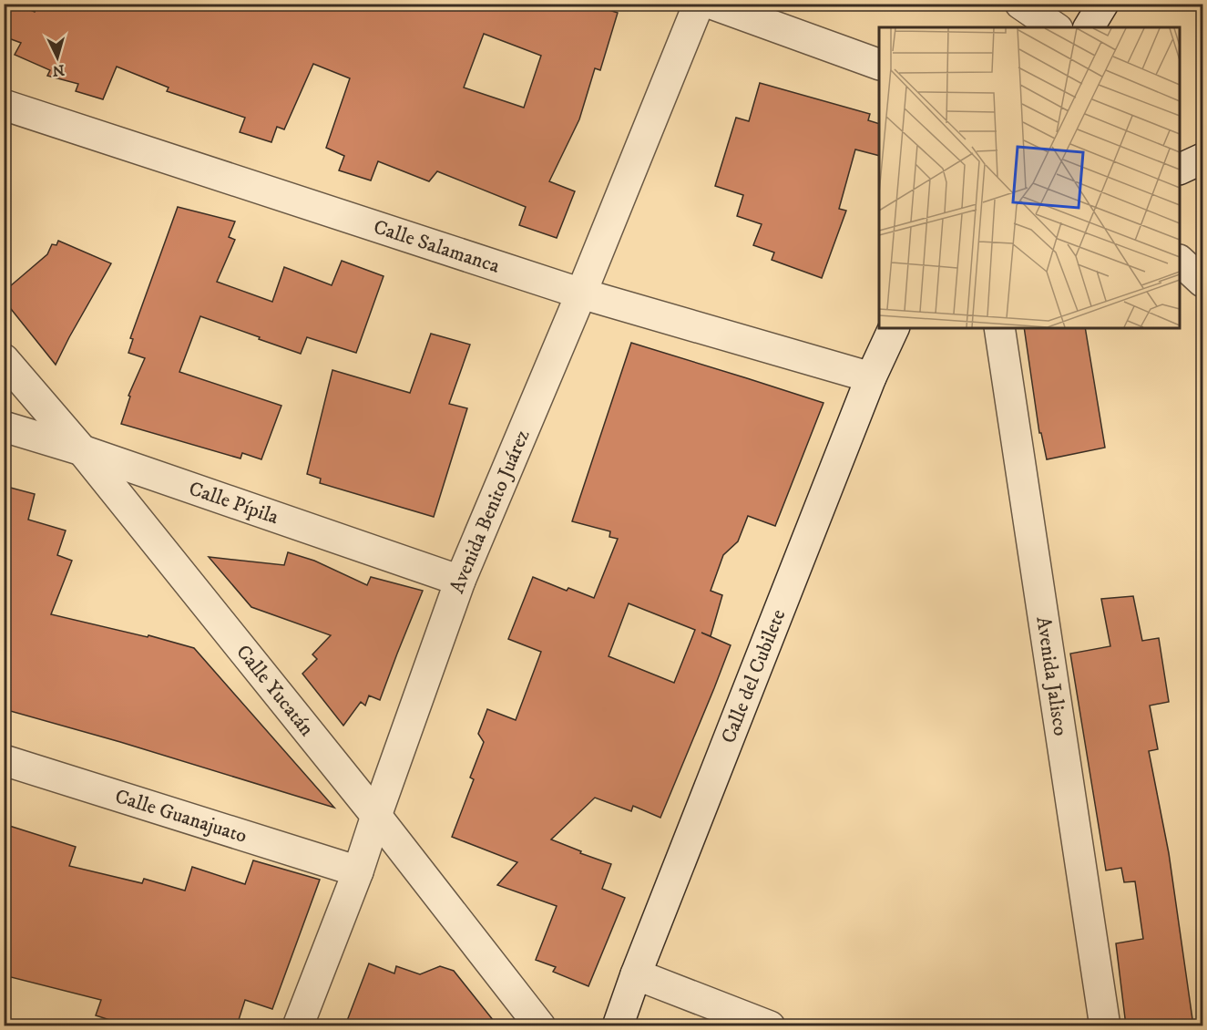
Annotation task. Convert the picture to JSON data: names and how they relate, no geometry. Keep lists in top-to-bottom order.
{
  "streets": {
    "street": [
      "Calle Salamanca",
      "Calle Pípila",
      "Avenida Benito Juárez",
      "Calle del Cubilete",
      "Avenida Jalisco",
      "Calle Yucatán",
      "Calle Guanajuato"
    ]
  },
  "crossings": [
    ["Calle Salamanca", "Avenida Benito Juárez"],
    ["Calle Salamanca", "Calle del Cubilete"],
    ["Calle Pípila", "Avenida Benito Juárez"],
    ["Calle Pípila", "Calle Yucatán"],
    ["Avenida Benito Juárez", "Calle Yucatán"],
    ["Avenida Benito Juárez", "Calle Guanajuato"]
  ],
  "north": "bottom"
}
